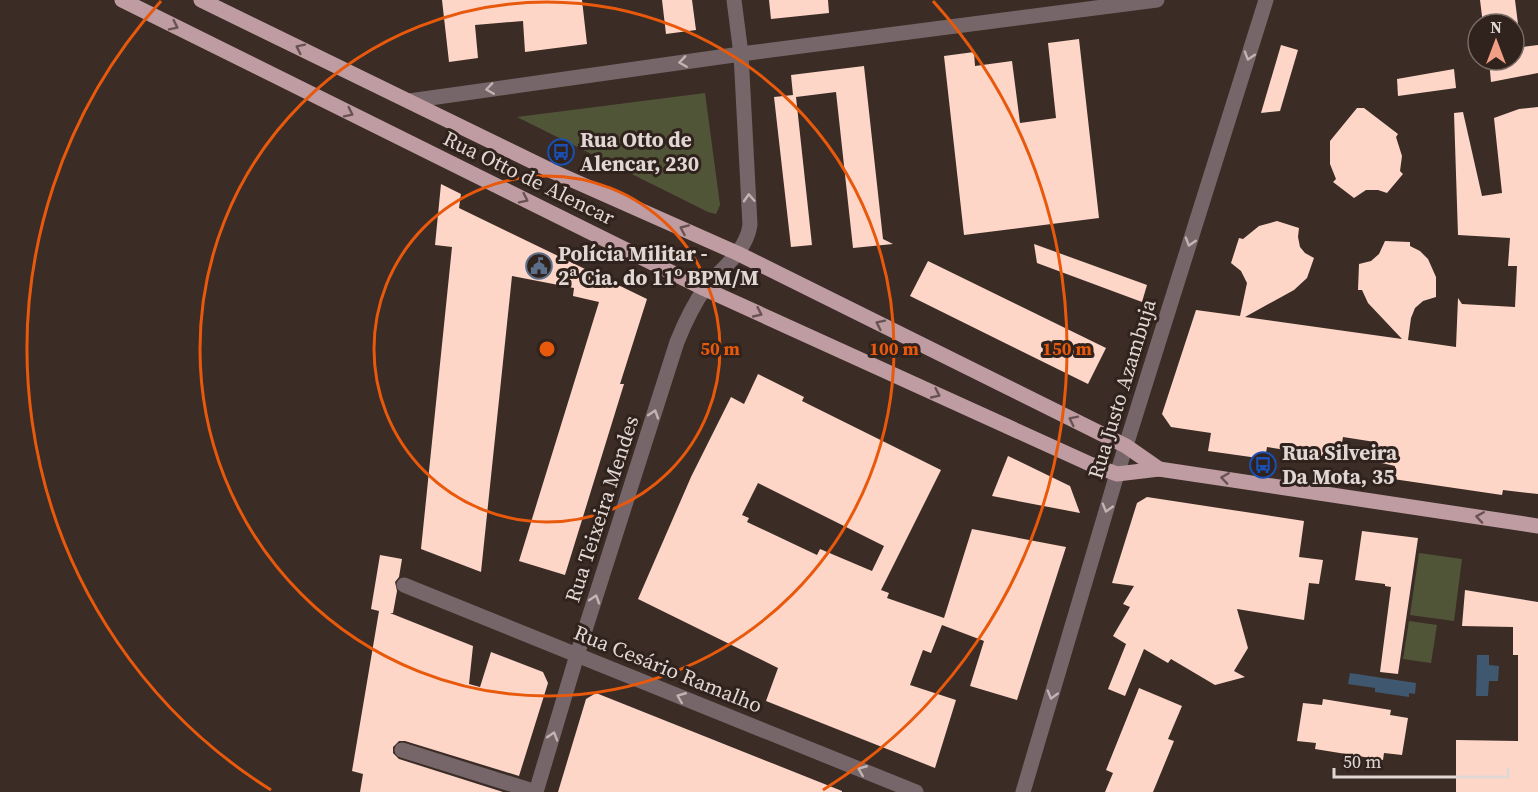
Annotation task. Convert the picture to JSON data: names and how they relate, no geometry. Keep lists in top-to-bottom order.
{
  "streets": {
    "main road": ["Rua Otto de Alencar"],
    "street": ["Rua Justo Azambuja", "Rua Teixeira Mendes", "Rua Cesário Ramalho"]
  },
  "crossings": [
    ["Rua Otto de Alencar", "Rua Justo Azambuja"],
    ["Rua Otto de Alencar", "Rua Teixeira Mendes"],
    ["Rua Teixeira Mendes", "Rua Cesário Ramalho"]
  ],
  "one_way": ["Rua Justo Azambuja", "Rua Teixeira Mendes", "Rua Cesário Ramalho"],
  "places": {
    "bus stop": ["Rua Otto de Alencar, 230", "Rua Silveira Da Mota, 35"],
    "public building": ["Polícia Militar - 2ª Cia. do 11º BPM/M"]
  },
  "scale_bar": "50 m",
  "north": "top",
  "rings": ["50 m", "100 m", "150 m"]
}
